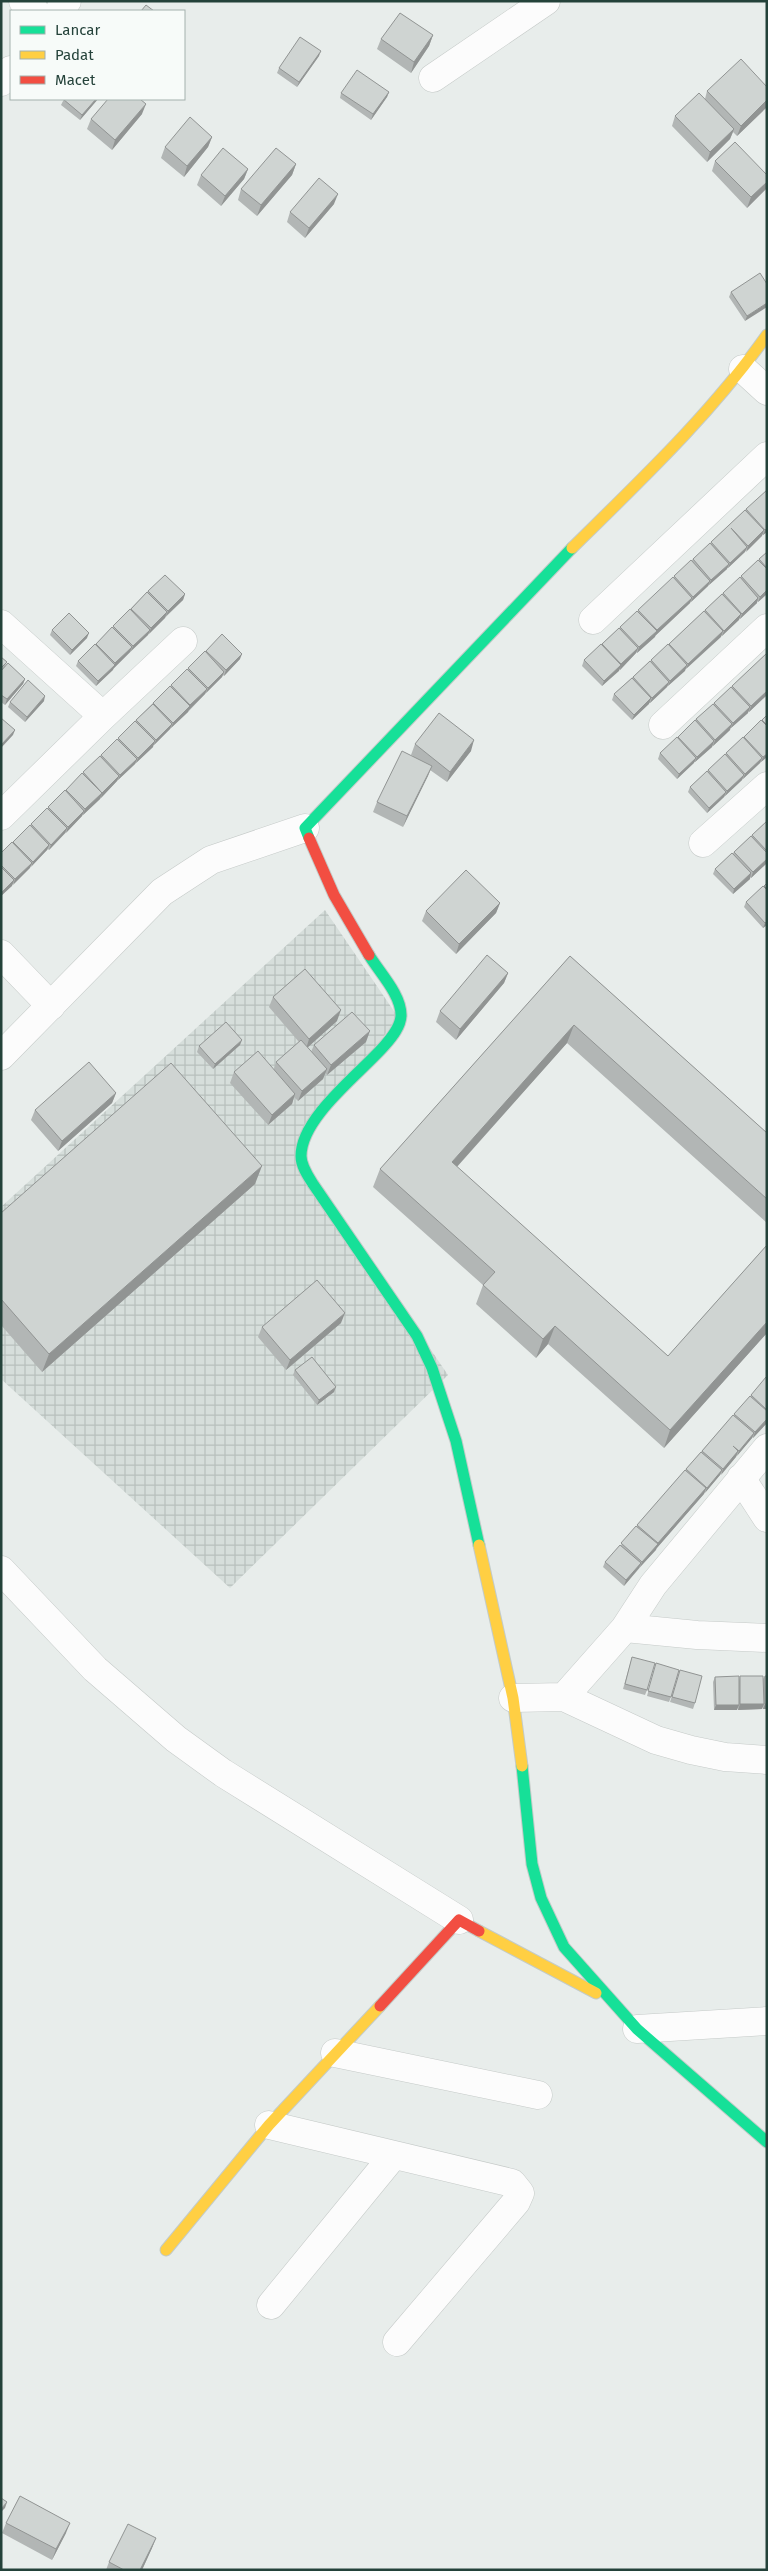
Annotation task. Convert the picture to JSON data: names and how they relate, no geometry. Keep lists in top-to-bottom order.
{
  "legend": ["Lancar", "Padat", "Macet"]
}
